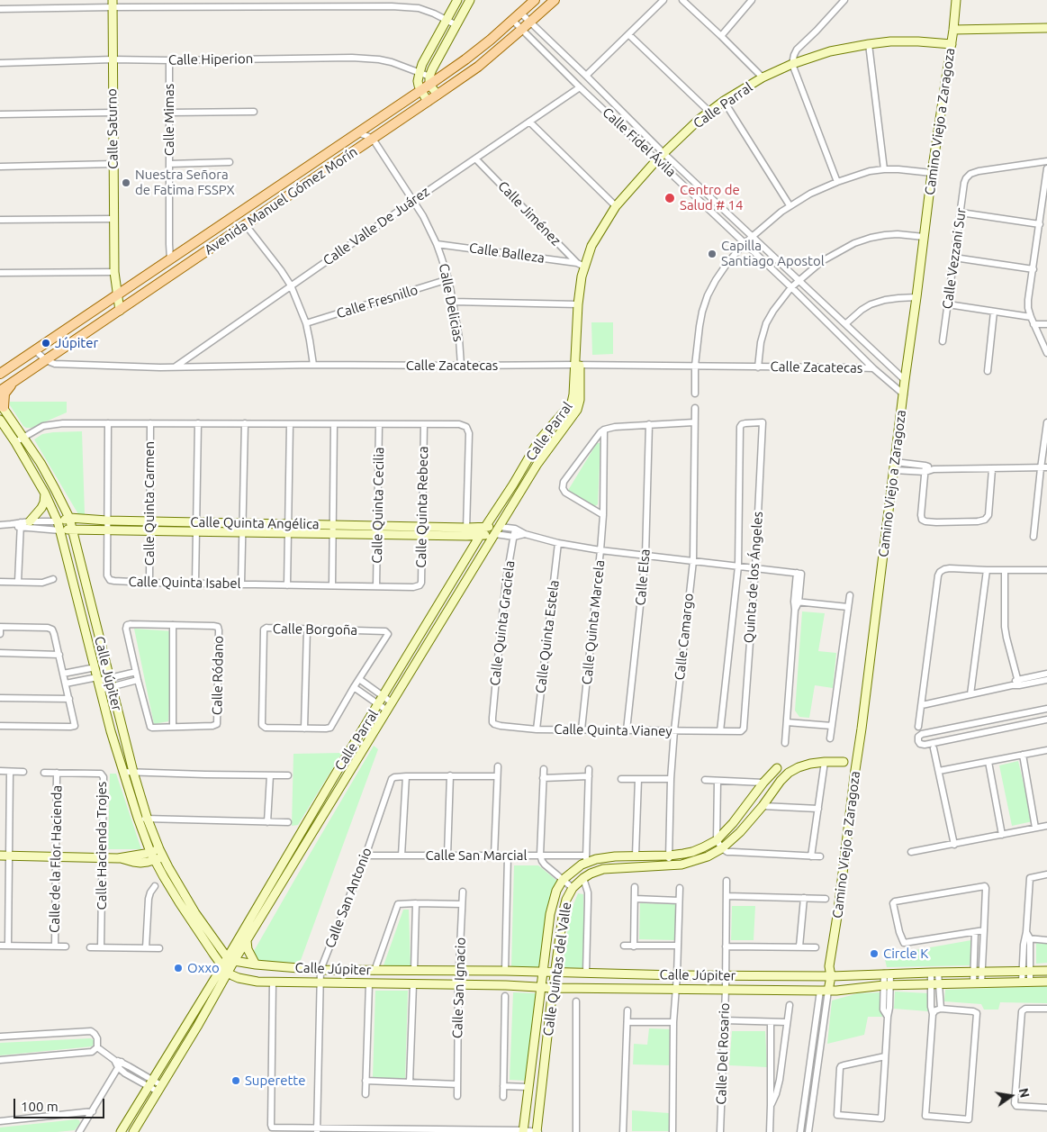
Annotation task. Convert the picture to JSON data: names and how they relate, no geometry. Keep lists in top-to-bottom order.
{
  "streets": {
    "main road": ["Avenida Manuel Gómez Morín"],
    "street": [
      "Calle Hiperion",
      "Calle Parral",
      "Calle Mimas",
      "Camino Viejo a Zaragoza",
      "Calle Saturno",
      "Calle Fidel Ávila",
      "Calle Jiménez",
      "Calle Valle De Juárez",
      "Calle Balleza",
      "Calle Vezzani Sur",
      "Calle Fresnillo",
      "Calle Delicias",
      "Calle Zacatecas",
      "Calle Quinta Carmen",
      "Calle Quinta Cecilia",
      "Calle Quinta Rebeca",
      "Calle Quinta Angélica",
      "Calle Elsa",
      "Quinta de los Ángeles",
      "Calle Quinta Isabel",
      "Calle Quinta Marcela",
      "Calle Quinta Graciela",
      "Calle Borgoña",
      "Calle Quinta Estela",
      "Calle Camargo",
      "Calle Júpiter",
      "Calle Ródano",
      "Calle Quinta Vianey",
      "Calle Hacienda Trojes",
      "Calle San Marcial",
      "Calle de la Flor Hacienda",
      "Calle San Antonio",
      "Calle Quintas del Valle",
      "Calle San Ignacio",
      "Calle Del Rosario"
    ]
  },
  "crossings": [
    ["Calle Hiperion", "Calle Mimas"],
    ["Calle Hiperion", "Calle Saturno"],
    ["Calle Hiperion", "Avenida Manuel Gómez Morín"],
    ["Calle Parral", "Camino Viejo a Zaragoza"],
    ["Calle Parral", "Calle Fidel Ávila"],
    ["Calle Parral", "Calle Jiménez"],
    ["Calle Parral", "Calle Balleza"],
    ["Calle Parral", "Calle Zacatecas"],
    ["Calle Parral", "Calle Quinta Angélica"],
    ["Calle Parral", "Calle Júpiter"],
    ["Calle Mimas", "Avenida Manuel Gómez Morín"],
    ["Camino Viejo a Zaragoza", "Calle Fidel Ávila"],
    ["Camino Viejo a Zaragoza", "Calle Júpiter"],
    ["Calle Saturno", "Avenida Manuel Gómez Morín"],
    ["Calle Fidel Ávila", "Avenida Manuel Gómez Morín"],
    ["Calle Fidel Ávila", "Calle Valle De Juárez"],
    ["Calle Fidel Ávila", "Calle Zacatecas"],
    ["Avenida Manuel Gómez Morín", "Calle Delicias"],
    ["Avenida Manuel Gómez Morín", "Calle Zacatecas"],
    ["Calle Jiménez", "Calle Valle De Juárez"],
    ["Calle Jiménez", "Calle Balleza"],
    ["Calle Valle De Juárez", "Calle Delicias"],
    ["Calle Valle De Juárez", "Calle Zacatecas"],
    ["Calle Balleza", "Calle Delicias"],
    ["Calle Fresnillo", "Calle Delicias"],
    ["Calle Delicias", "Calle Zacatecas"],
    ["Calle Quinta Carmen", "Calle Quinta Angélica"],
    ["Calle Quinta Carmen", "Calle Quinta Isabel"],
    ["Calle Quinta Cecilia", "Calle Quinta Angélica"],
    ["Calle Quinta Cecilia", "Calle Quinta Isabel"],
    ["Calle Quinta Rebeca", "Calle Quinta Angélica"],
    ["Calle Quinta Rebeca", "Calle Quinta Isabel"],
    ["Calle Quinta Angélica", "Calle Quinta Isabel"],
    ["Calle Quinta Angélica", "Calle Júpiter"],
    ["Calle Elsa", "Calle Quinta Vianey"],
    ["Quinta de los Ángeles", "Calle Quinta Vianey"],
    ["Calle Quinta Marcela", "Calle Quinta Vianey"],
    ["Calle Quinta Graciela", "Calle Quinta Vianey"],
    ["Calle Quinta Estela", "Calle Quinta Vianey"],
    ["Calle Camargo", "Calle Quinta Vianey"],
    ["Calle Camargo", "Calle Quintas del Valle"],
    ["Calle Júpiter", "Calle San Antonio"],
    ["Calle Júpiter", "Calle Quintas del Valle"],
    ["Calle Júpiter", "Calle San Ignacio"],
    ["Calle Júpiter", "Calle Del Rosario"],
    ["Calle Hacienda Trojes", "Calle de la Flor Hacienda"],
    ["Calle San Marcial", "Calle San Antonio"],
    ["Calle San Marcial", "Calle Quintas del Valle"]
  ],
  "places": [
    "Nuestra Señora de Fatima FSSPX",
    "Centro de Salud # 14",
    "Capilla Santiago Apostol",
    "Júpiter",
    "Circle K",
    "Oxxo",
    "Superette"
  ],
  "scale_bar": "100 m",
  "north": "right"
}
